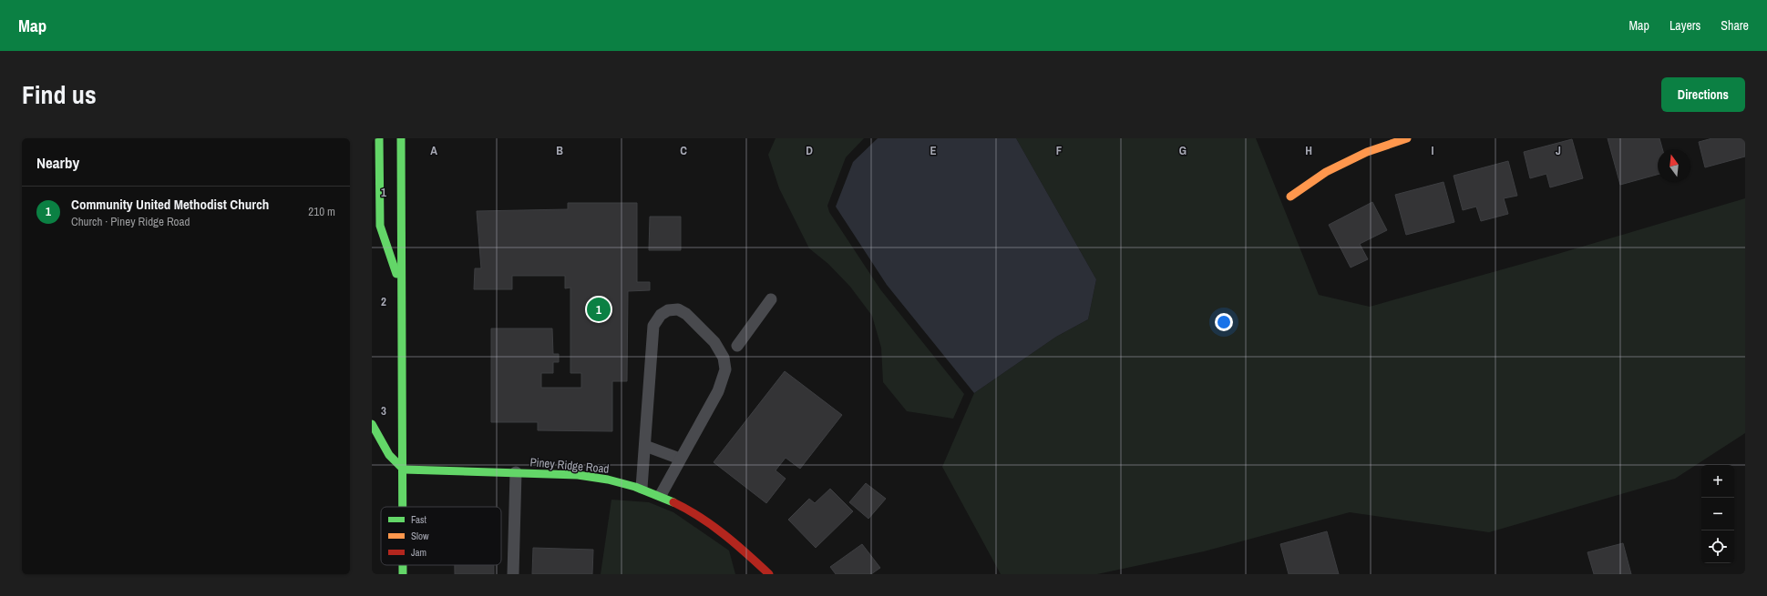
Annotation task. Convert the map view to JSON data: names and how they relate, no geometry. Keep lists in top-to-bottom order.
{
  "streets": {
    "main road": ["Piney Ridge Road"]
  },
  "legend": ["Fast", "Slow", "Jam"],
  "north": "top",
  "page": {
    "header": "Map",
    "nav": ["Map", "Layers", "Share"],
    "title": "Find us",
    "buttons": "Directions",
    "heading": "Nearby",
    "list": [
      {
        "mark": "1",
        "name": "Community United Methodist Church",
        "note": "Church · Piney Ridge Road",
        "value": "210 m"
      }
    ],
    "pins": "1",
    "map_buttons": ["+", "−"]
  },
  "grid": {
    "columns": [
      "A",
      "B",
      "C",
      "D",
      "E",
      "F",
      "G",
      "H",
      "I",
      "J"
    ],
    "rows": ["1", "2", "3"]
  }
}
